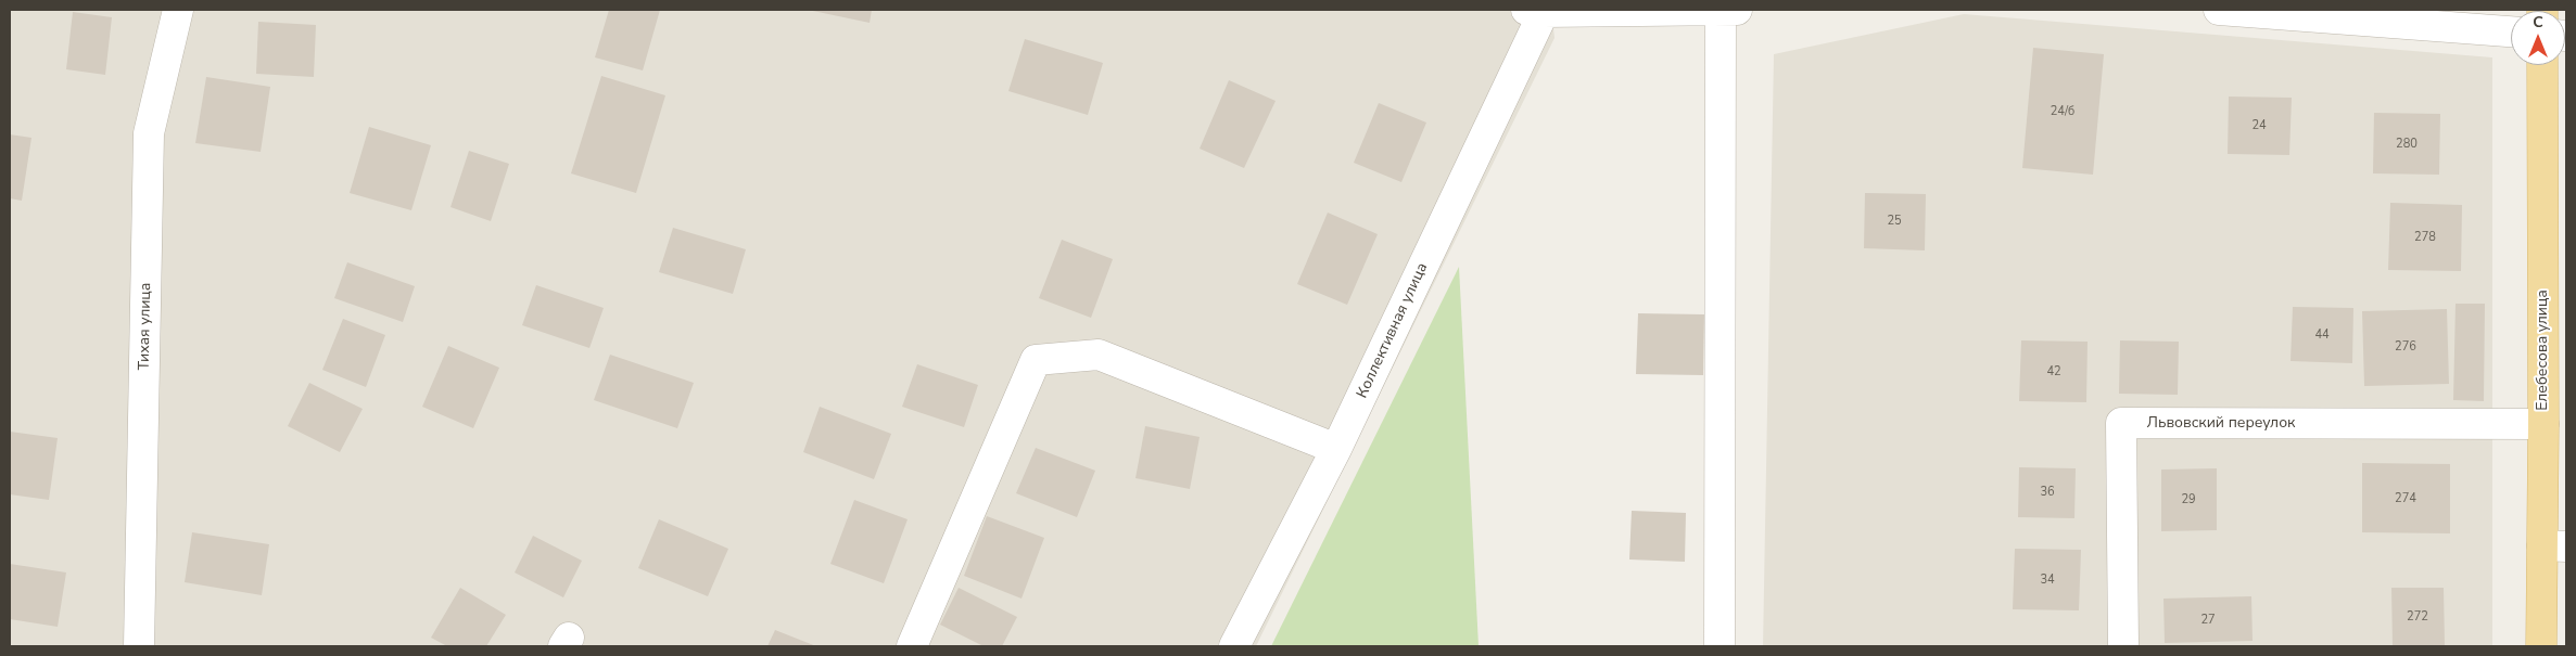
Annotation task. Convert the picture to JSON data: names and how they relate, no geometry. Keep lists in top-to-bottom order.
{
  "streets": {
    "main road": ["Елебесова улица"],
    "street": ["Тихая улица", "Коллективная улица", "Львовский переулок"]
  },
  "crossings": [
    ["Елебесова улица", "Львовский переулок"]
  ],
  "house_numbers": [
    "24/б",
    "24",
    "280",
    "25",
    "278",
    "44",
    "276",
    "42",
    "36",
    "274",
    "29",
    "34",
    "272",
    "27"
  ],
  "north": "top"
}
